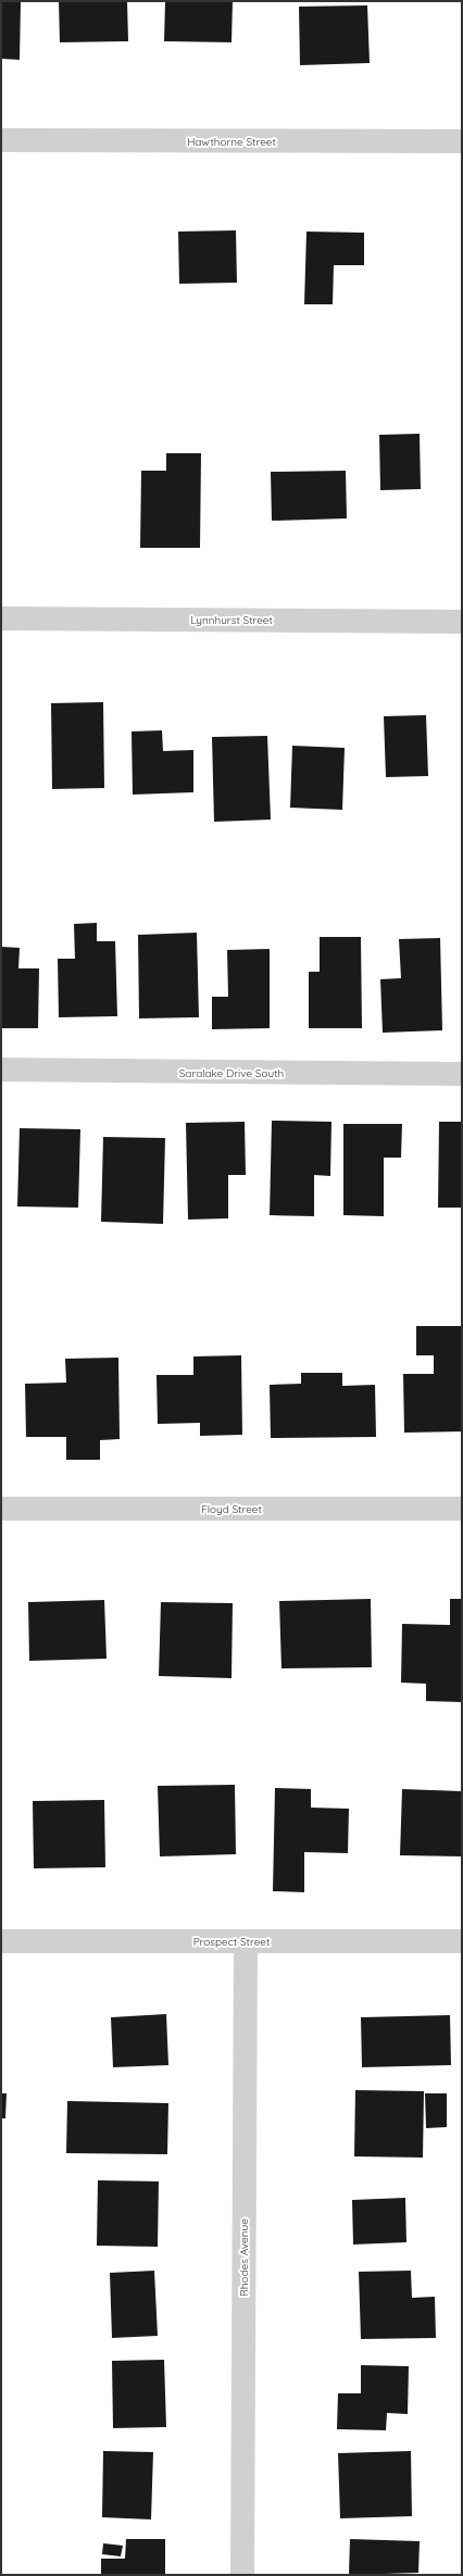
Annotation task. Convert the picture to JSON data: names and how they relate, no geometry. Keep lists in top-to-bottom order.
{
  "streets": {
    "street": [
      "Hawthorne Street",
      "Lynnhurst Street",
      "Saralake Drive South",
      "Floyd Street",
      "Prospect Street",
      "Rhodes Avenue"
    ]
  },
  "crossings": [
    ["Prospect Street", "Rhodes Avenue"]
  ]
}
